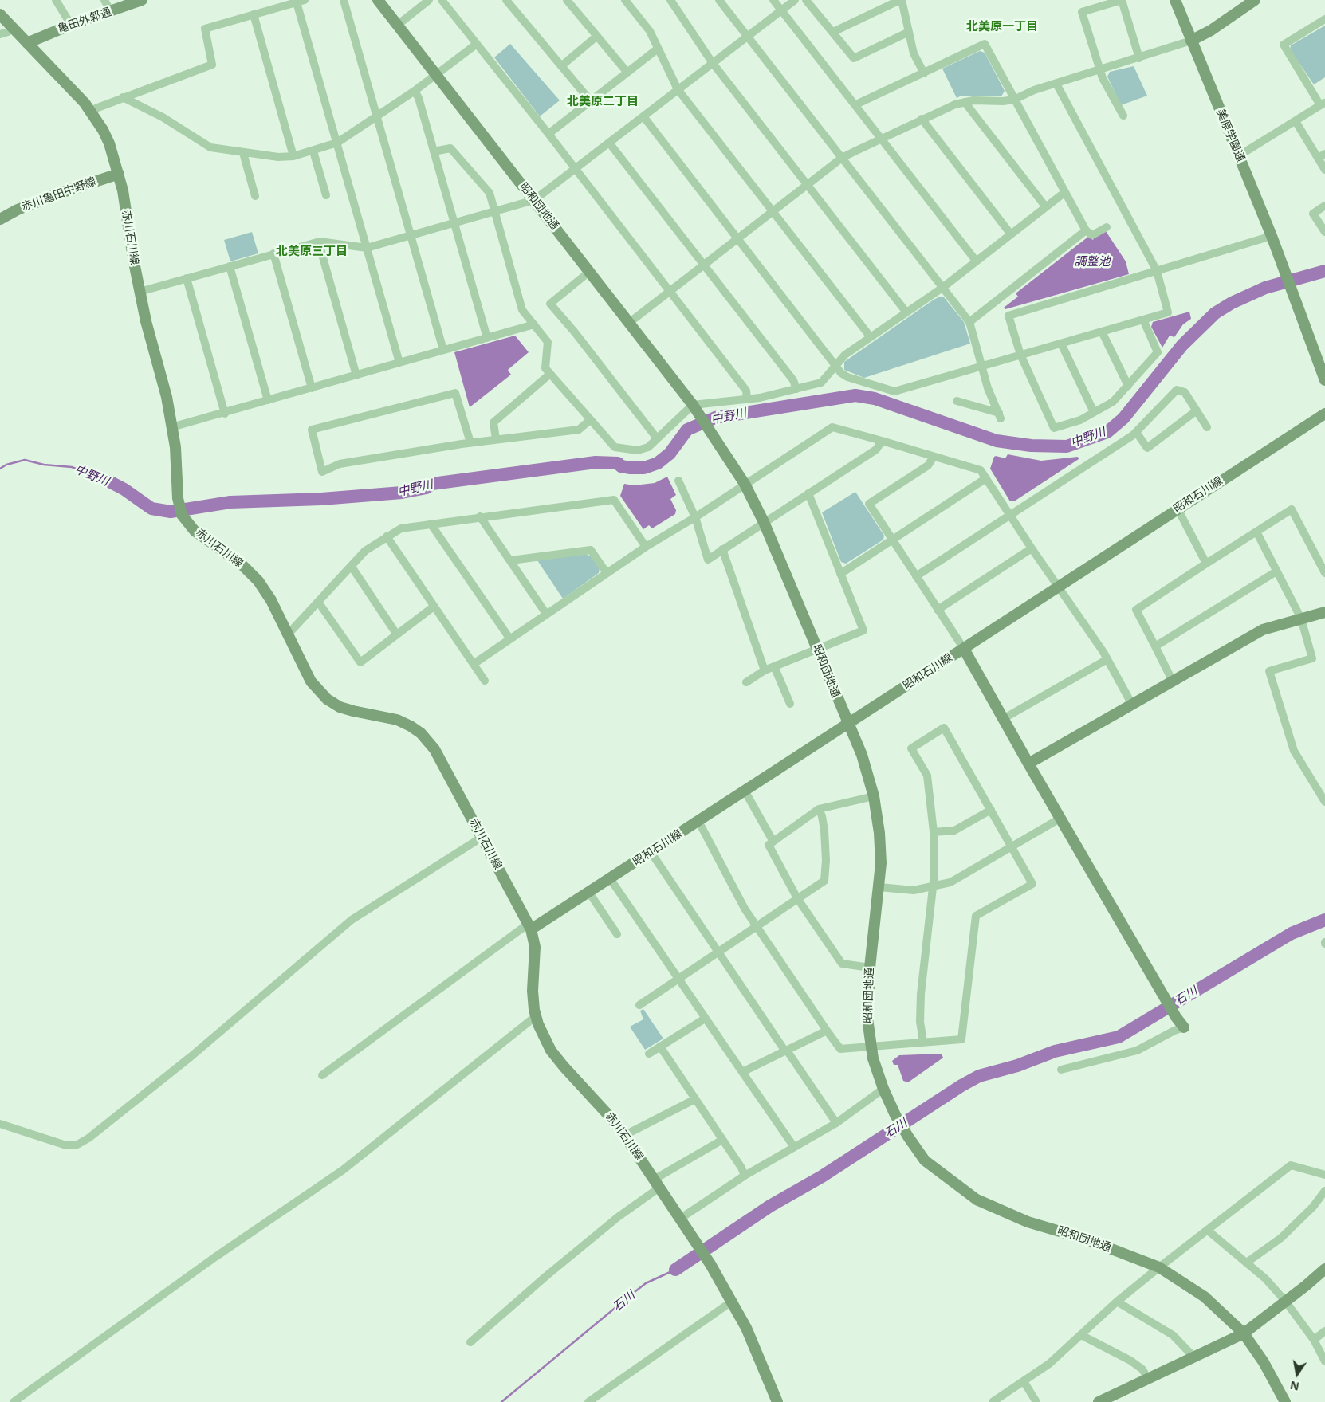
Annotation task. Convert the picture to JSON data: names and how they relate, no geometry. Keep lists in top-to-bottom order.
{
  "streets": {
    "street": [
      "亀田外郭通",
      "美原学園通",
      "赤川亀田中野線",
      "昭和団地通",
      "赤川石川線",
      "昭和石川線"
    ]
  },
  "crossings": [
    ["亀田外郭通", "赤川石川線"],
    ["赤川亀田中野線", "赤川石川線"],
    ["昭和団地通", "昭和石川線"],
    ["赤川石川線", "昭和石川線"]
  ],
  "districts": ["北美原一丁目", "北美原二丁目", "北美原三丁目"],
  "water": ["調整池", "中野川", "石川"],
  "north": "bottom"
}
